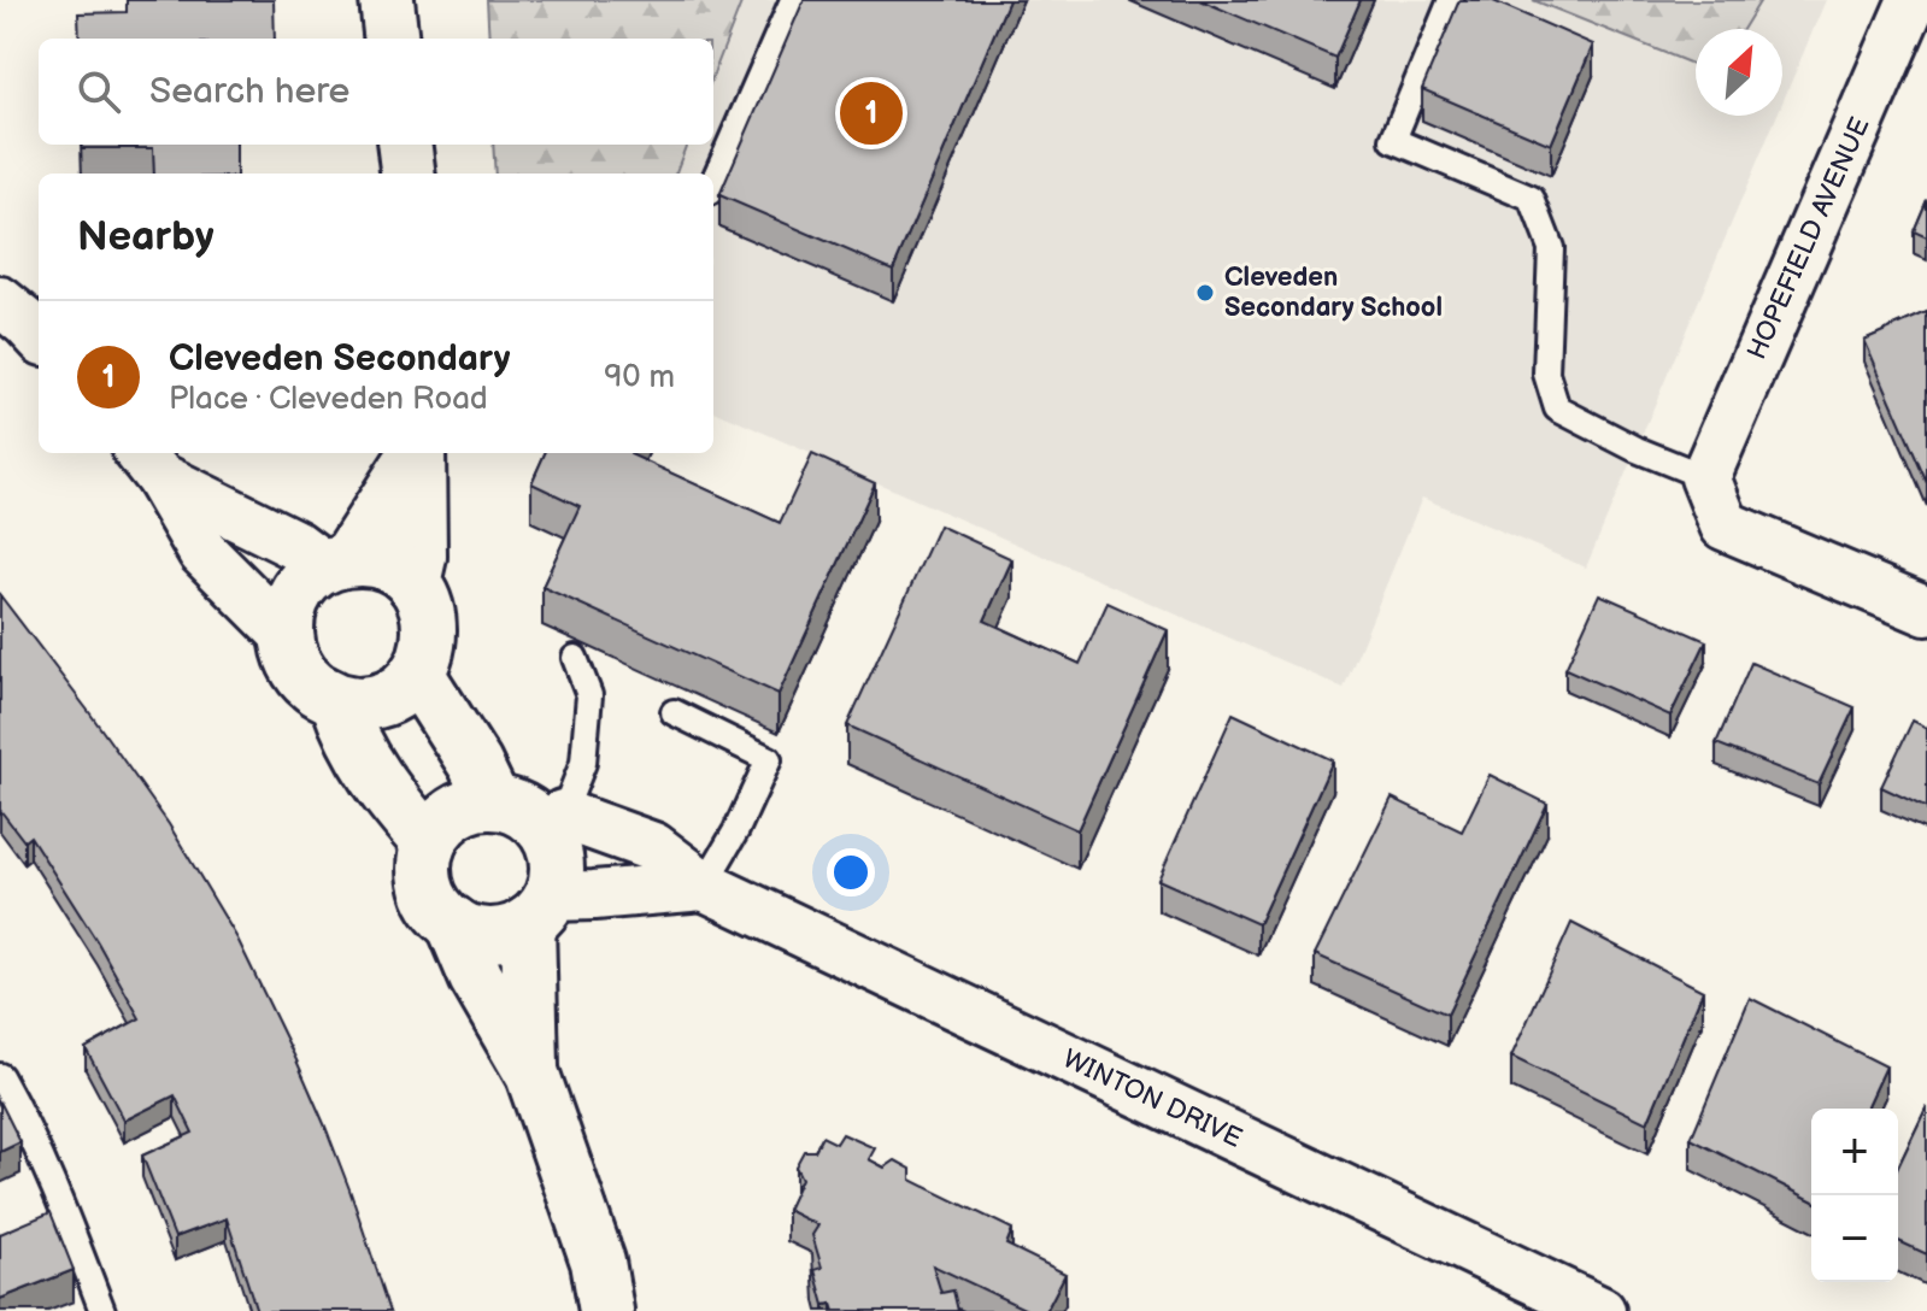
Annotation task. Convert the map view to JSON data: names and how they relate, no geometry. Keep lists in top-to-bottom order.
{
  "streets": {
    "street": ["HOPEFIELD AVENUE", "WINTON DRIVE"]
  },
  "places": ["Cleveden Secondary School"],
  "north": "top right",
  "page": {
    "search": "Search here",
    "pins": "1",
    "heading": "Nearby",
    "list": [
      {
        "mark": "1",
        "name": "Cleveden Secondary",
        "note": "Place · Cleveden Road",
        "value": "90 m"
      }
    ],
    "map_buttons": ["+", "−"]
  }
}
